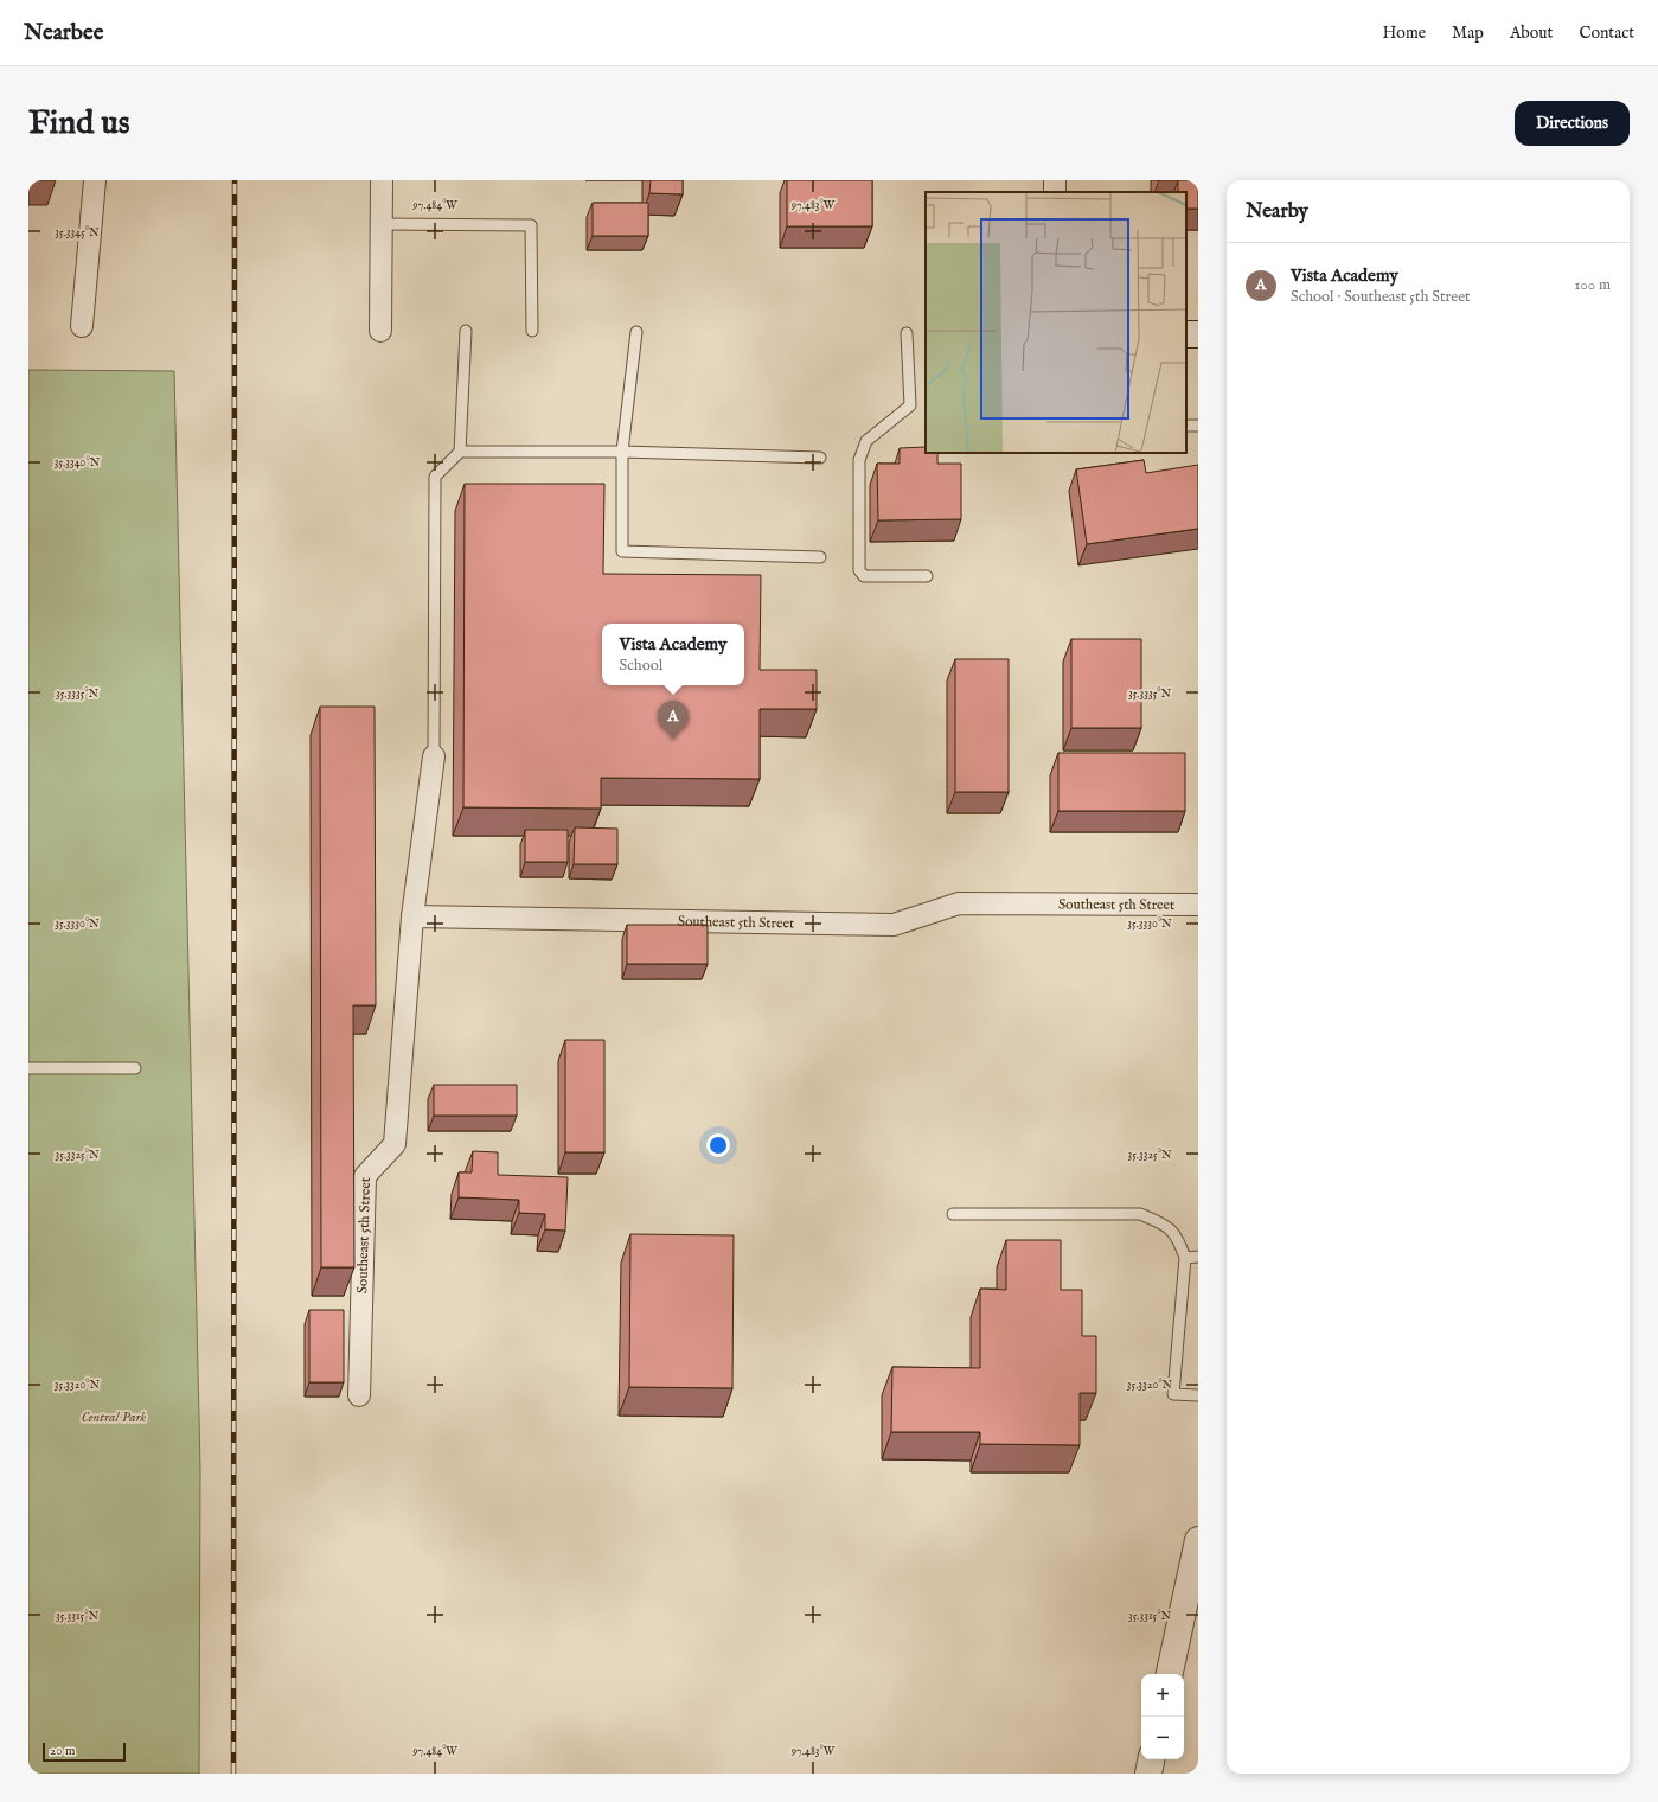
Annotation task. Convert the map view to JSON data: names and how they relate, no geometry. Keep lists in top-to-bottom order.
{
  "streets": {
    "street": ["Southeast 5th Street"]
  },
  "parks": ["Central Park"],
  "scale_bar": "20 m",
  "page": {
    "header": "Nearbee",
    "nav": [
      "Home",
      "Map",
      "About",
      "Contact"
    ],
    "buttons": "Directions",
    "title": "Find us",
    "heading": "Nearby",
    "list": [
      {
        "mark": "A",
        "name": "Vista Academy",
        "note": "School · Southeast 5th Street",
        "value": "100 m"
      }
    ],
    "popup": ["Vista Academy", "School"],
    "pins": "A",
    "map_buttons": ["+", "−"],
    "scale": "20 m"
  },
  "coordinates": [
    "97.484°W",
    "97.483°W",
    "35.3345°N",
    "35.3340°N",
    "35.3335°N",
    "35.3330°N",
    "35.3325°N",
    "35.3320°N",
    "35.3315°N"
  ]
}
